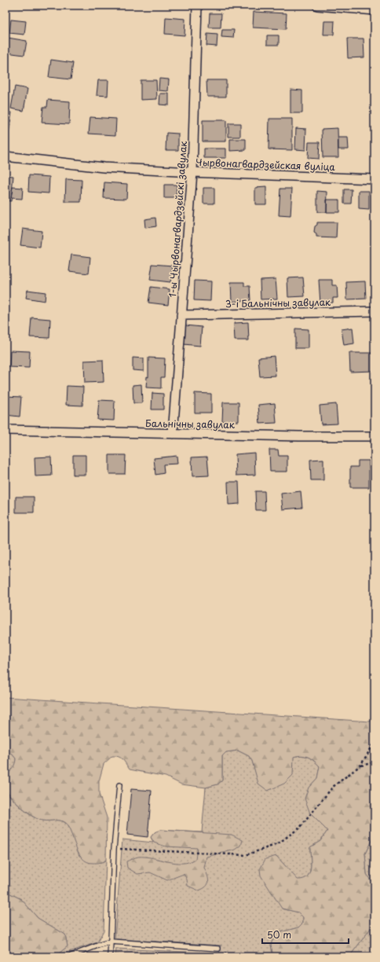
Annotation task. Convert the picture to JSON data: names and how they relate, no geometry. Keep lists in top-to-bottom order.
{
  "streets": {
    "street": [
      "Чырвонагвардзейская вуліца",
      "1-ы Чырвонагвардзейскі завулак",
      "3-і Бальнічны завулак",
      "Бальнічны завулак"
    ]
  },
  "crossings": [
    ["Чырвонагвардзейская вуліца", "1-ы Чырвонагвардзейскі завулак"],
    ["1-ы Чырвонагвардзейскі завулак", "3-і Бальнічны завулак"],
    ["1-ы Чырвонагвардзейскі завулак", "Бальнічны завулак"]
  ],
  "scale_bar": "50 m"
}
